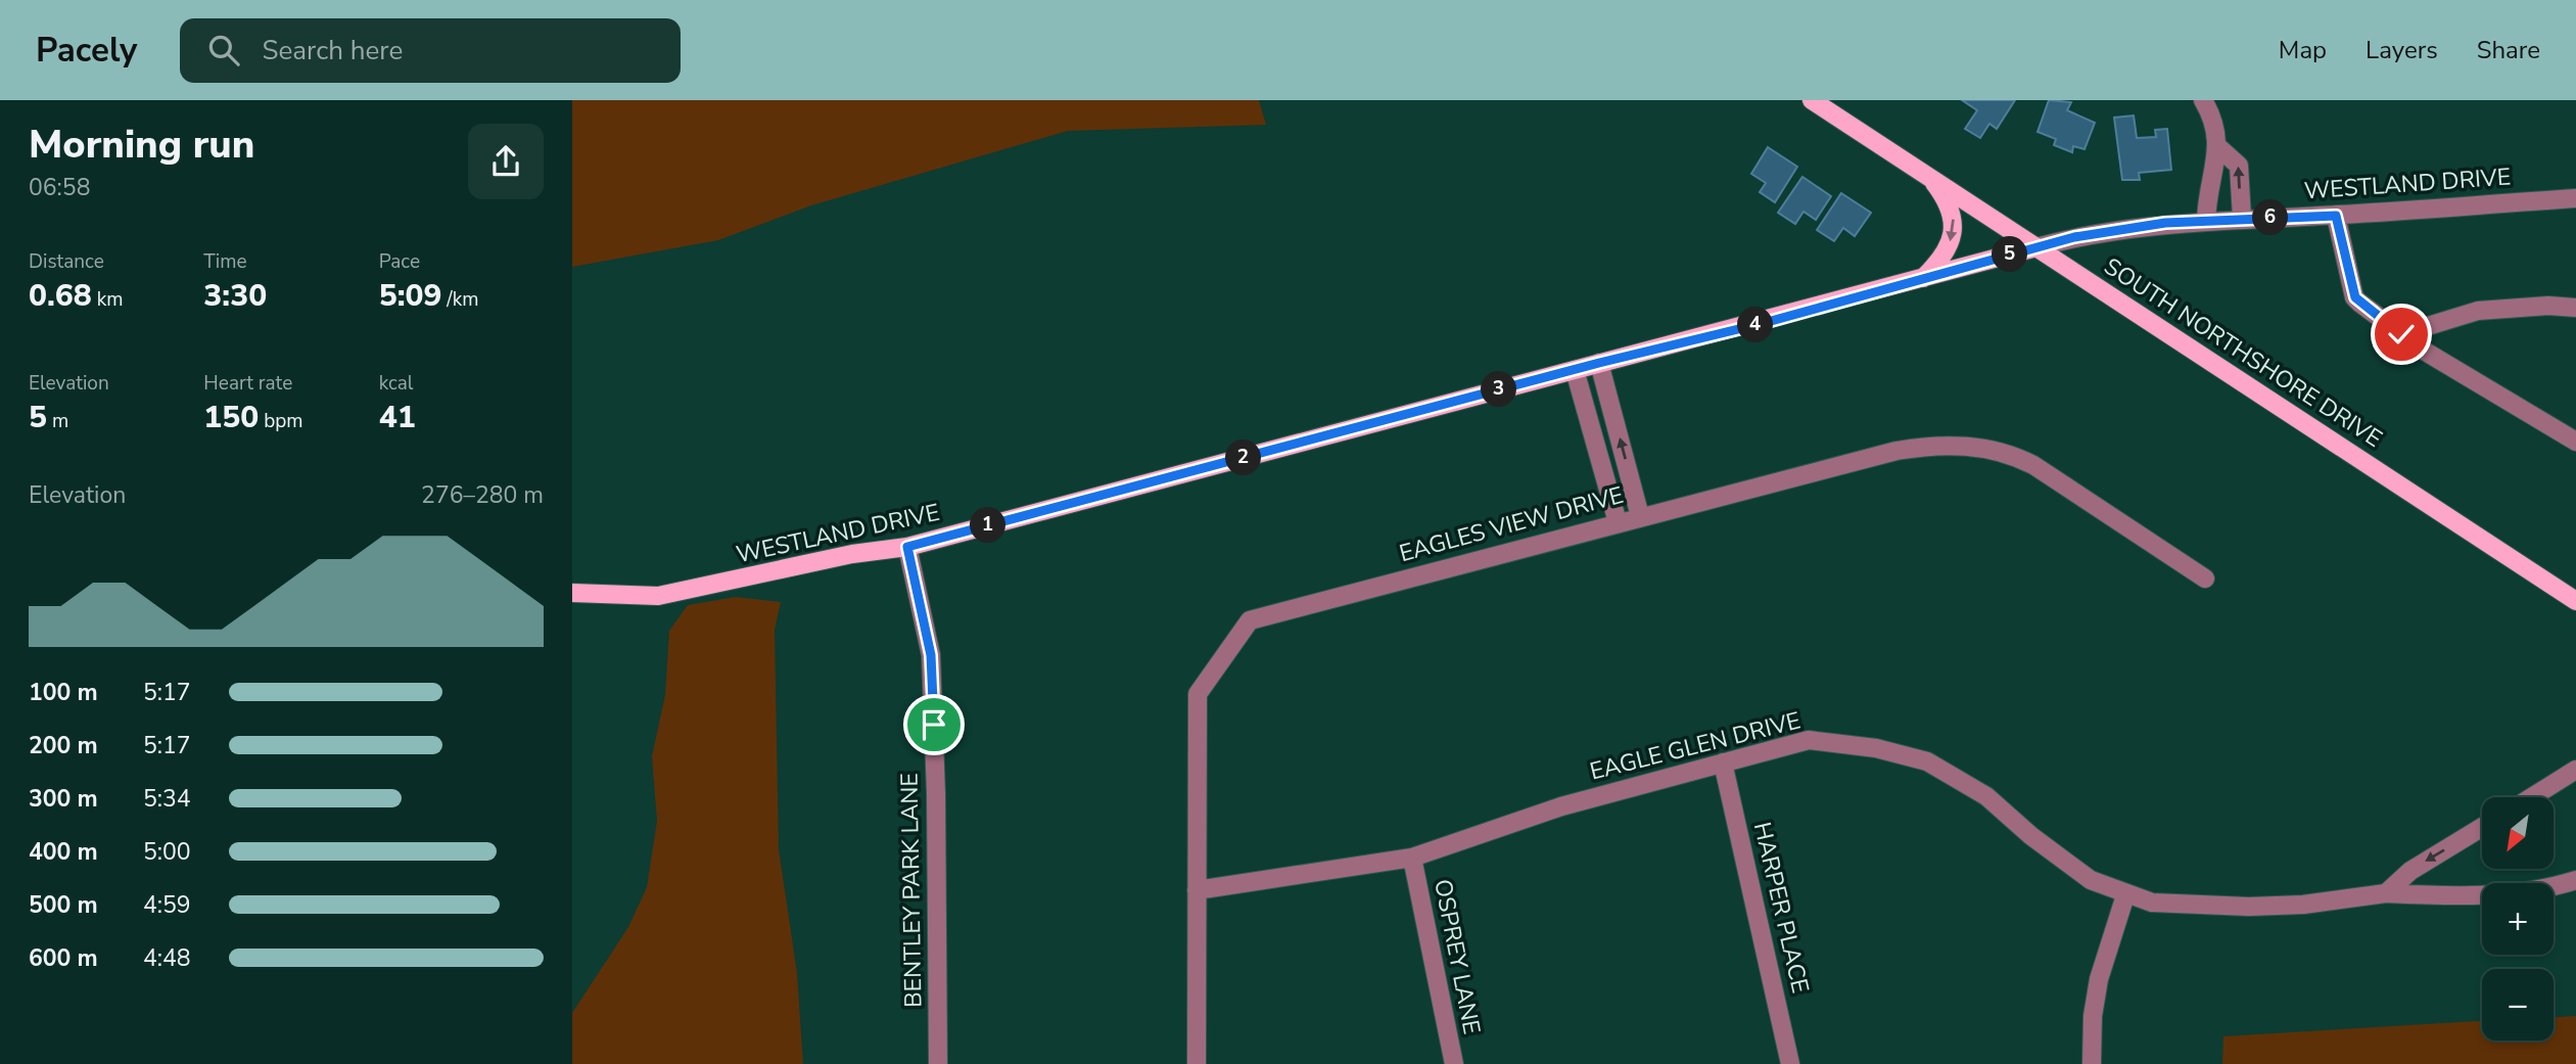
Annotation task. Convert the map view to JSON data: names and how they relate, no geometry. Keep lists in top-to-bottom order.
{
  "streets": {
    "main road": ["WESTLAND DRIVE", "SOUTH NORTHSHORE DRIVE"],
    "street": [
      "EAGLES VIEW DRIVE",
      "EAGLE GLEN DRIVE",
      "BENTLEY PARK LANE",
      "HARPER PLACE",
      "OSPREY LANE"
    ]
  },
  "crossings": [
    ["WESTLAND DRIVE", "SOUTH NORTHSHORE DRIVE"],
    ["WESTLAND DRIVE", "BENTLEY PARK LANE"],
    ["EAGLES VIEW DRIVE", "EAGLE GLEN DRIVE"],
    ["EAGLE GLEN DRIVE", "HARPER PLACE"],
    ["EAGLE GLEN DRIVE", "OSPREY LANE"]
  ],
  "north": "bottom left",
  "page": {
    "header": "Pacely",
    "search": "Search here",
    "nav": ["Map", "Layers", "Share"],
    "heading": ["Morning run", "06:58"],
    "pins": [
      "6",
      "5",
      "4",
      "3",
      "2",
      "1"
    ],
    "stats": [
      ["Distance", "0.68 km"],
      ["Time", "3:30"],
      ["Pace", "5:09 /km"],
      ["Elevation", "5 m"],
      ["Heart rate", "150 bpm"],
      ["kcal", "41"]
    ],
    "chart": ["Elevation", "276–280 m"],
    "list": [
      {
        "name": "100 m",
        "note": "5:17"
      },
      {
        "name": "200 m",
        "note": "5:17"
      },
      {
        "name": "300 m",
        "note": "5:34"
      },
      {
        "name": "400 m",
        "note": "5:00"
      },
      {
        "name": "500 m",
        "note": "4:59"
      },
      {
        "name": "600 m",
        "note": "4:48"
      }
    ],
    "map_buttons": ["+", "−"]
  }
}
